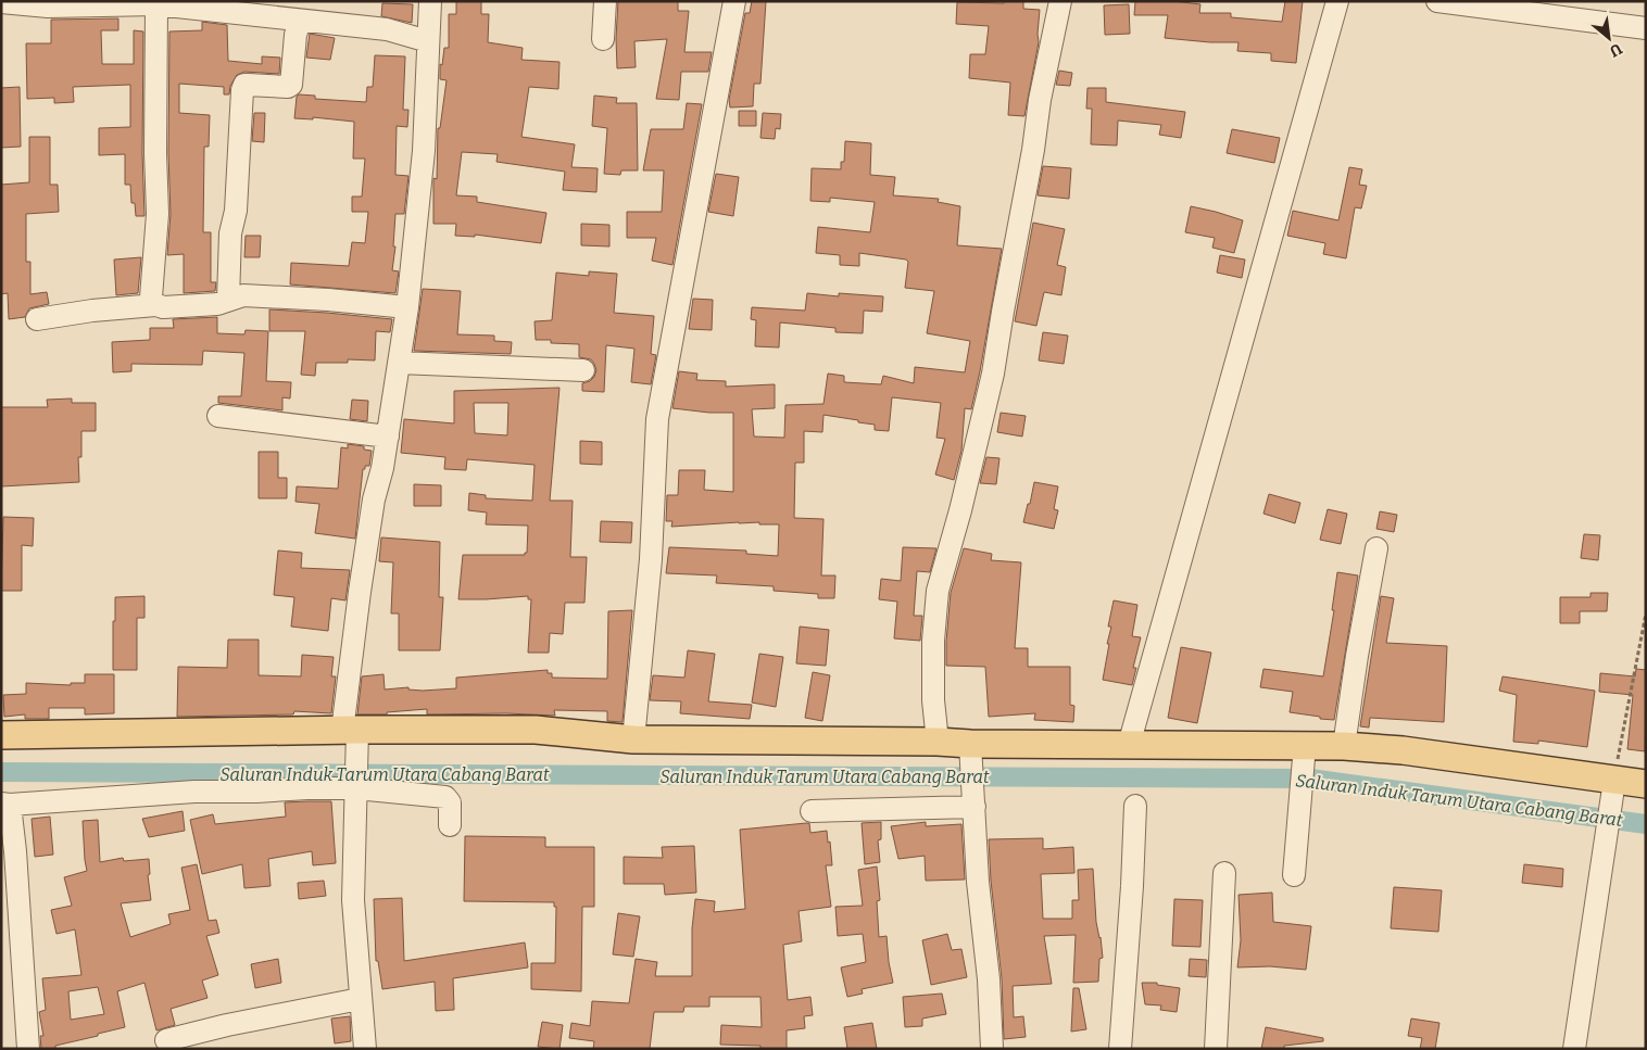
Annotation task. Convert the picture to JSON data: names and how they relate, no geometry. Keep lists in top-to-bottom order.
{
  "water": ["Saluran Induk Tarum Utara Cabang Barat"],
  "north": "bottom right"
}
